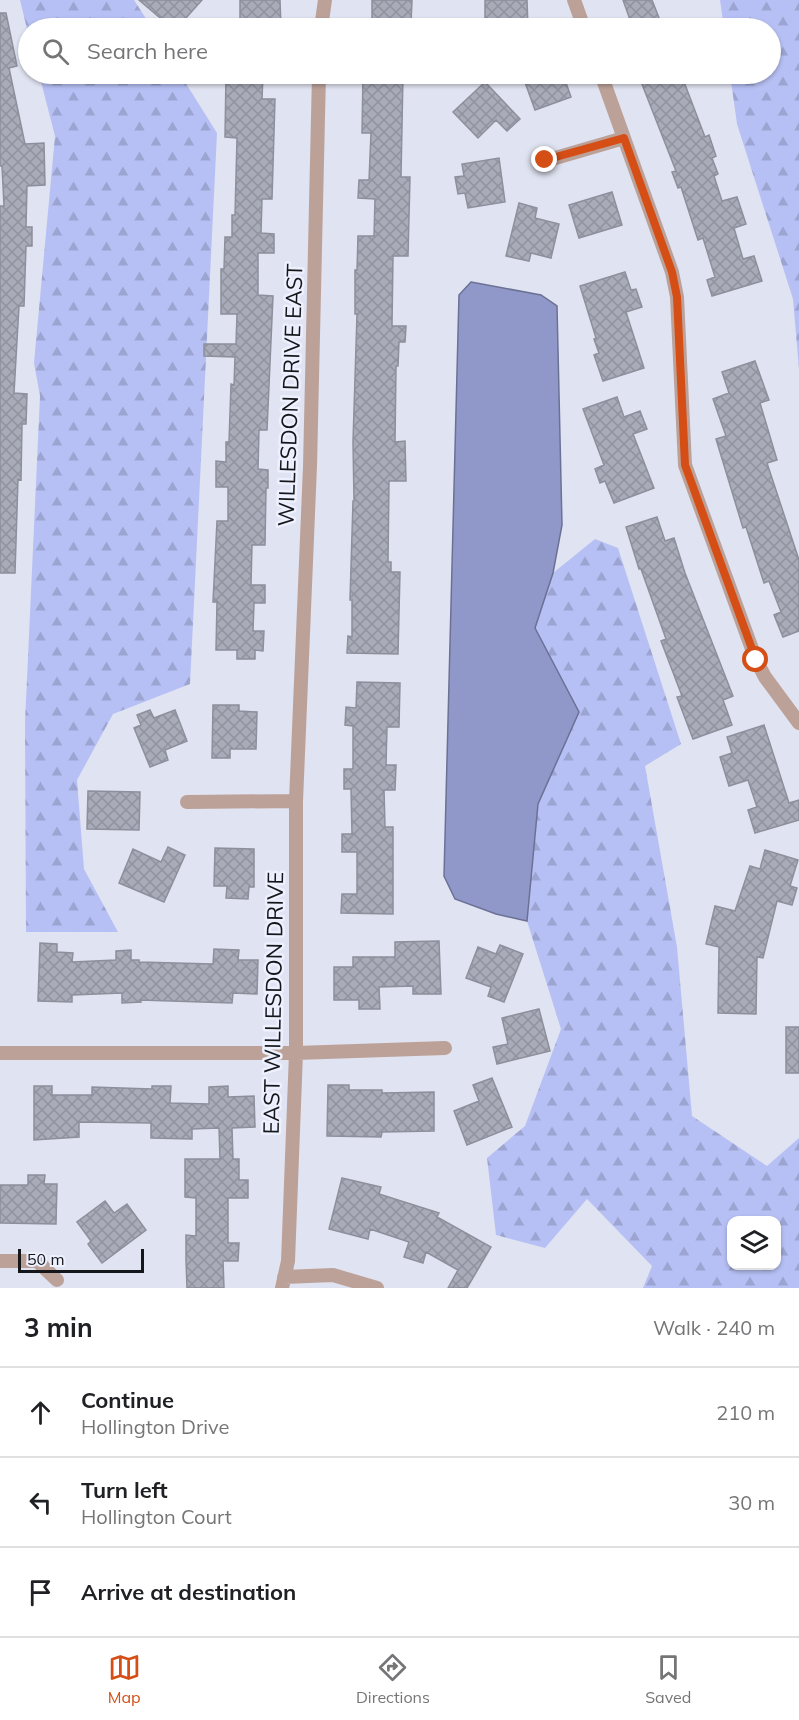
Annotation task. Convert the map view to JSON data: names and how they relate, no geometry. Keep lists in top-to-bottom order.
{
  "streets": {
    "street": ["WILLESDON DRIVE EAST", "EAST WILLESDON DRIVE"]
  },
  "crossings": [
    ["WILLESDON DRIVE EAST", "EAST WILLESDON DRIVE"]
  ],
  "scale_bar": "50 m",
  "page": {
    "search": "Search here",
    "scale": "50 m",
    "heading": ["3 min", "Walk · 240 m"],
    "list": [
      ["Continue", "Hollington Drive", "210 m"],
      ["Turn left", "Hollington Court", "30 m"],
      "Arrive at destination"
    ],
    "nav": ["Map", "Directions", "Saved"]
  }
}
